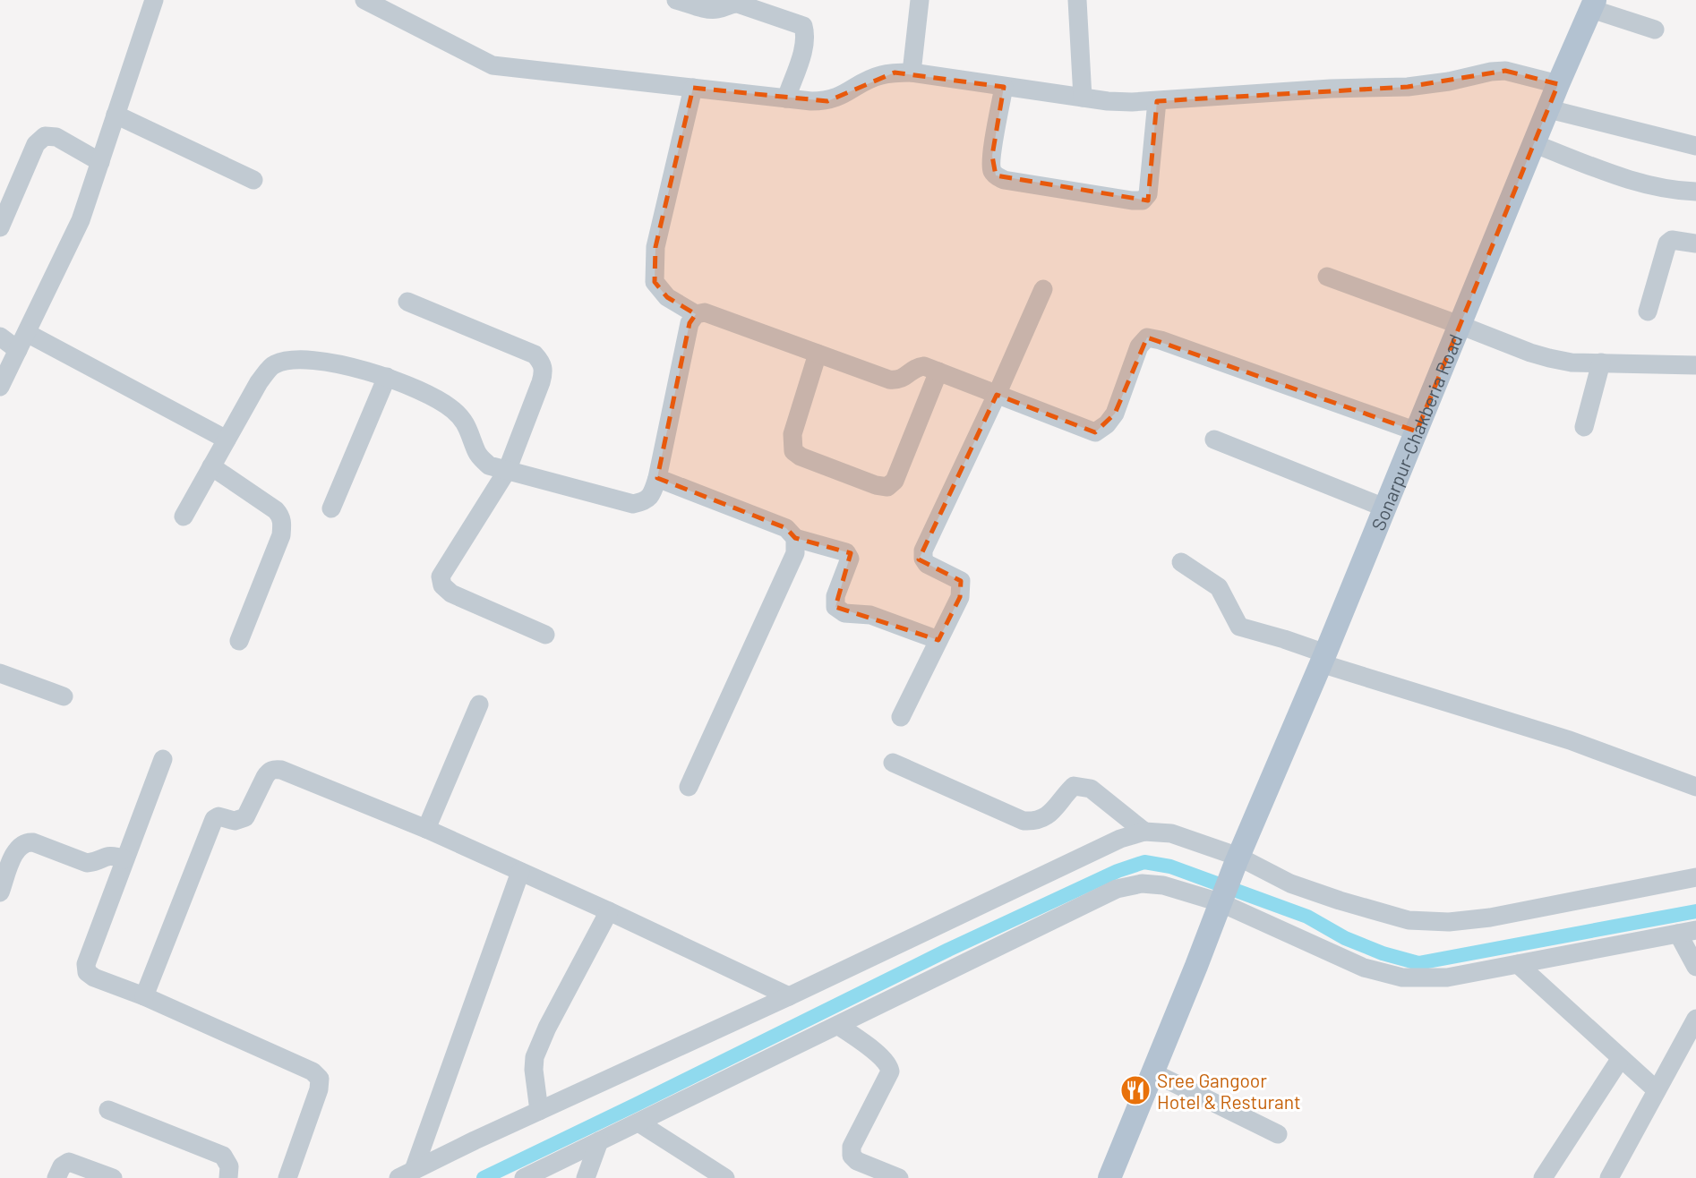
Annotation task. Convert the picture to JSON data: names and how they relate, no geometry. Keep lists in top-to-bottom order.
{
  "streets": {
    "main road": ["Sonarpur-Chakberia Road"]
  },
  "places": {
    "restaurant": ["Sree Gangoor Hotel & Resturant"]
  }
}
